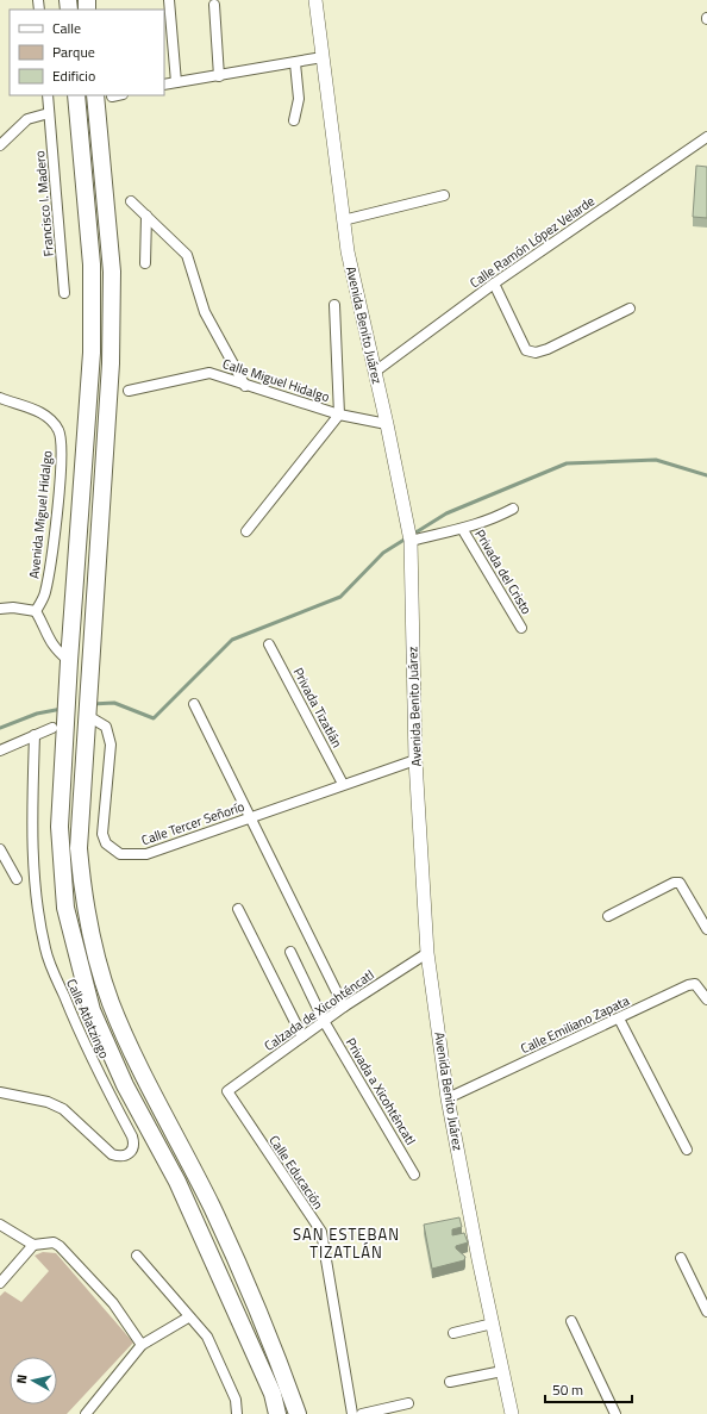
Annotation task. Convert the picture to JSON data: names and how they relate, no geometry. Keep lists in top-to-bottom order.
{
  "streets": {
    "main road": ["Avenida Benito Juárez"],
    "street": [
      "Francisco I. Madero",
      "Calle Ramón López Velarde",
      "Calle Miguel Hidalgo",
      "Avenida Miguel Hidalgo",
      "Privada del Cristo",
      "Privada Tizatlán",
      "Calle Tercer Señorío",
      "Calzada de Xicohténcatl",
      "Calle Atlatzingo",
      "Calle Emiliano Zapata",
      "Privada a Xicohténcatl",
      "Calle Educación"
    ]
  },
  "crossings": [
    ["Calle Ramón López Velarde", "Avenida Benito Juárez"],
    ["Avenida Benito Juárez", "Calle Miguel Hidalgo"],
    ["Avenida Benito Juárez", "Privada del Cristo"],
    ["Avenida Benito Juárez", "Calle Tercer Señorío"],
    ["Avenida Benito Juárez", "Calzada de Xicohténcatl"],
    ["Avenida Benito Juárez", "Calle Emiliano Zapata"],
    ["Privada Tizatlán", "Calle Tercer Señorío"],
    ["Calzada de Xicohténcatl", "Privada a Xicohténcatl"],
    ["Calzada de Xicohténcatl", "Calle Educación"]
  ],
  "districts": ["SAN ESTEBAN TIZATLÁN"],
  "legend": ["Calle", "Parque", "Edificio"],
  "scale_bar": "50 m",
  "north": "left"
}
